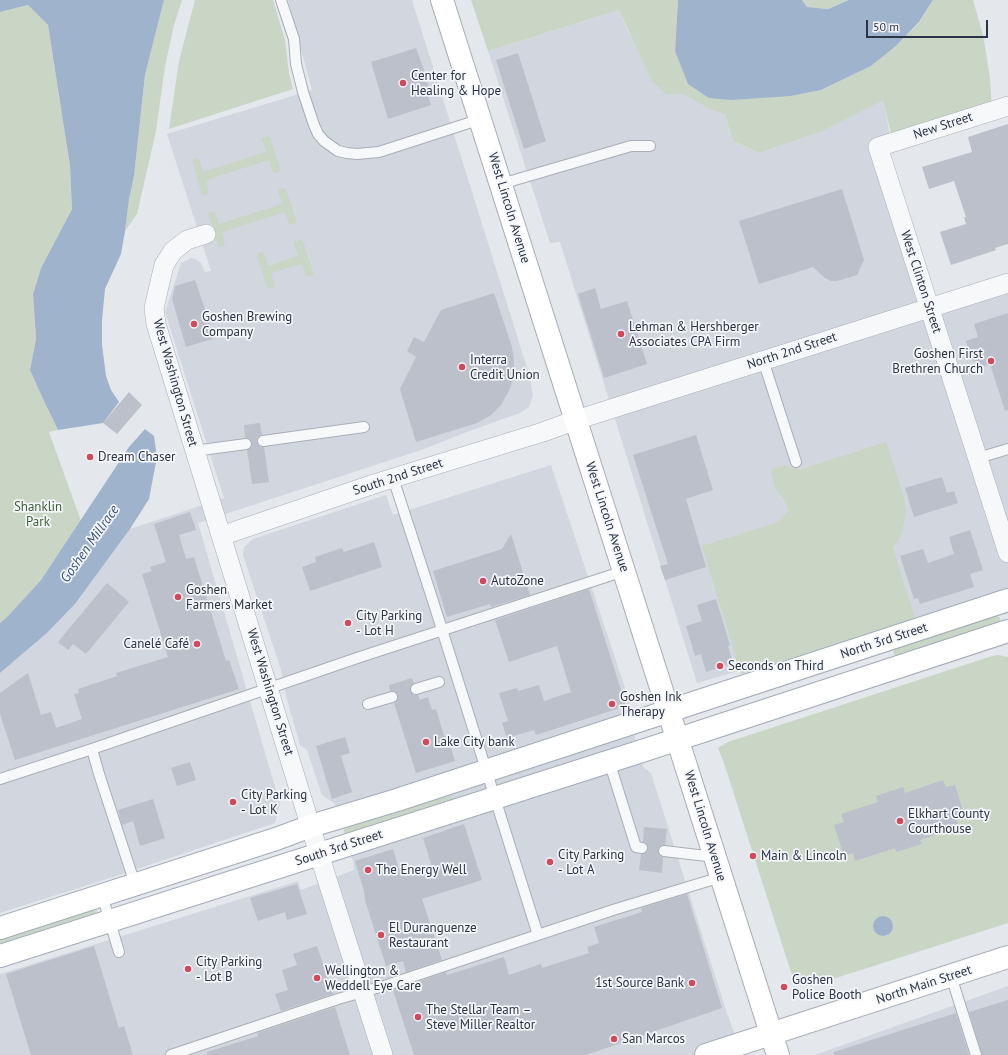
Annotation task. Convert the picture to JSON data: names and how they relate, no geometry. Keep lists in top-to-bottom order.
{
  "streets": {
    "main road": [
      "West Lincoln Avenue",
      "North 3rd Street",
      "South 3rd Street",
      "North Main Street"
    ],
    "street": [
      "New Street",
      "West Clinton Street",
      "North 2nd Street",
      "West Washington Street",
      "South 2nd Street"
    ]
  },
  "crossings": [
    ["New Street", "West Clinton Street"],
    ["West Lincoln Avenue", "North 2nd Street"],
    ["West Lincoln Avenue", "South 2nd Street"],
    ["West Lincoln Avenue", "North 3rd Street"],
    ["West Lincoln Avenue", "South 3rd Street"],
    ["West Lincoln Avenue", "North Main Street"],
    ["West Clinton Street", "North 2nd Street"],
    ["North 2nd Street", "South 2nd Street"],
    ["West Washington Street", "South 2nd Street"],
    ["West Washington Street", "South 3rd Street"]
  ],
  "water": ["Goshen Millrace"],
  "parks": ["Shanklin Park"],
  "places": [
    "Center for Healing & Hope",
    "Goshen Brewing Company",
    "Lehman & Hershberger Associates CPA Firm",
    "Goshen First Brethren Church",
    "Interra Credit Union",
    "Dream Chaser",
    "AutoZone",
    "Goshen Farmers Market",
    "City Parking - Lot H",
    "Canelé Café",
    "Seconds on Third",
    "Goshen Ink Therapy",
    "Lake City bank",
    "City Parking - Lot K",
    "Elkhart County Courthouse",
    "Main & Lincoln",
    "City Parking - Lot A",
    "The Energy Well",
    "El Duranguenze Restaurant",
    "City Parking - Lot B",
    "Wellington & Weddell Eye Care",
    "1st Source Bank",
    "Goshen Police Booth",
    "The Stellar Team – Steve Miller Realtor",
    "San Marcos"
  ],
  "scale_bar": "50 m"
}
